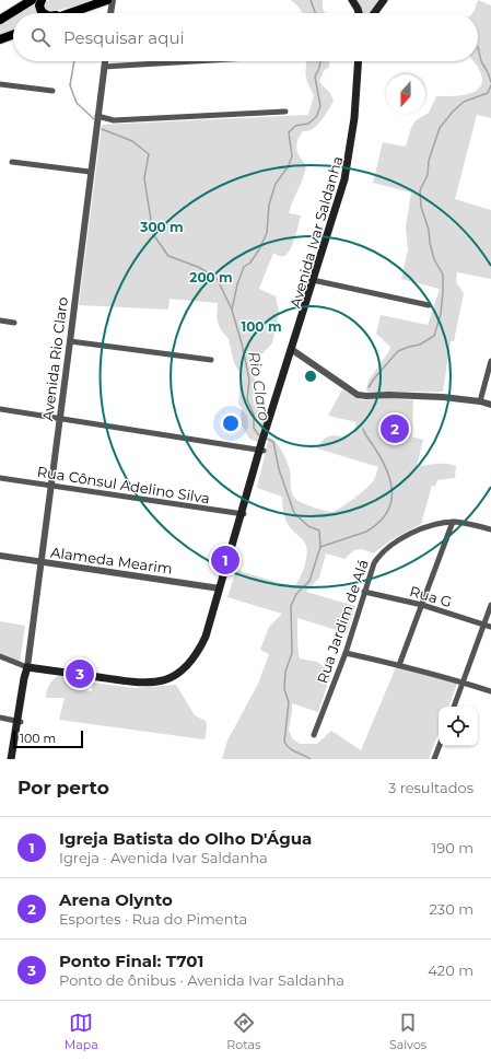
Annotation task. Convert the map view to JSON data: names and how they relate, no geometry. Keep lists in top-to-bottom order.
{
  "streets": {
    "main road": ["Avenida Ivar Saldanha", "Avenida Rio Claro"],
    "street": [
      "Rua Cônsul Adelino Silva",
      "Alameda Mearim",
      "Rua G",
      "Rua Jardim de Alá"
    ]
  },
  "crossings": [
    ["Avenida Ivar Saldanha", "Avenida Rio Claro"],
    ["Avenida Ivar Saldanha", "Rua Cônsul Adelino Silva"],
    ["Avenida Ivar Saldanha", "Alameda Mearim"],
    ["Avenida Rio Claro", "Rua Cônsul Adelino Silva"],
    ["Avenida Rio Claro", "Alameda Mearim"],
    ["Rua G", "Rua Jardim de Alá"]
  ],
  "water": ["Rio Claro"],
  "scale_bar": "100 m",
  "north": "bottom",
  "page": {
    "search": "Pesquisar aqui",
    "pins": ["2", "1", "3"],
    "scale": "100 m",
    "heading": ["Por perto", "3 resultados"],
    "list": [
      {
        "mark": "1",
        "name": "Igreja Batista do Olho D'Água",
        "note": "Igreja · Avenida Ivar Saldanha",
        "value": "190 m"
      },
      {
        "mark": "2",
        "name": "Arena Olynto",
        "note": "Esportes · Rua do Pimenta",
        "value": "230 m"
      },
      {
        "mark": "3",
        "name": "Ponto Final: T701",
        "note": "Ponto de ônibus · Avenida Ivar Saldanha",
        "value": "420 m"
      }
    ],
    "nav": ["Mapa", "Rotas", "Salvos"]
  },
  "rings": ["300 m", "200 m", "100 m"]
}
